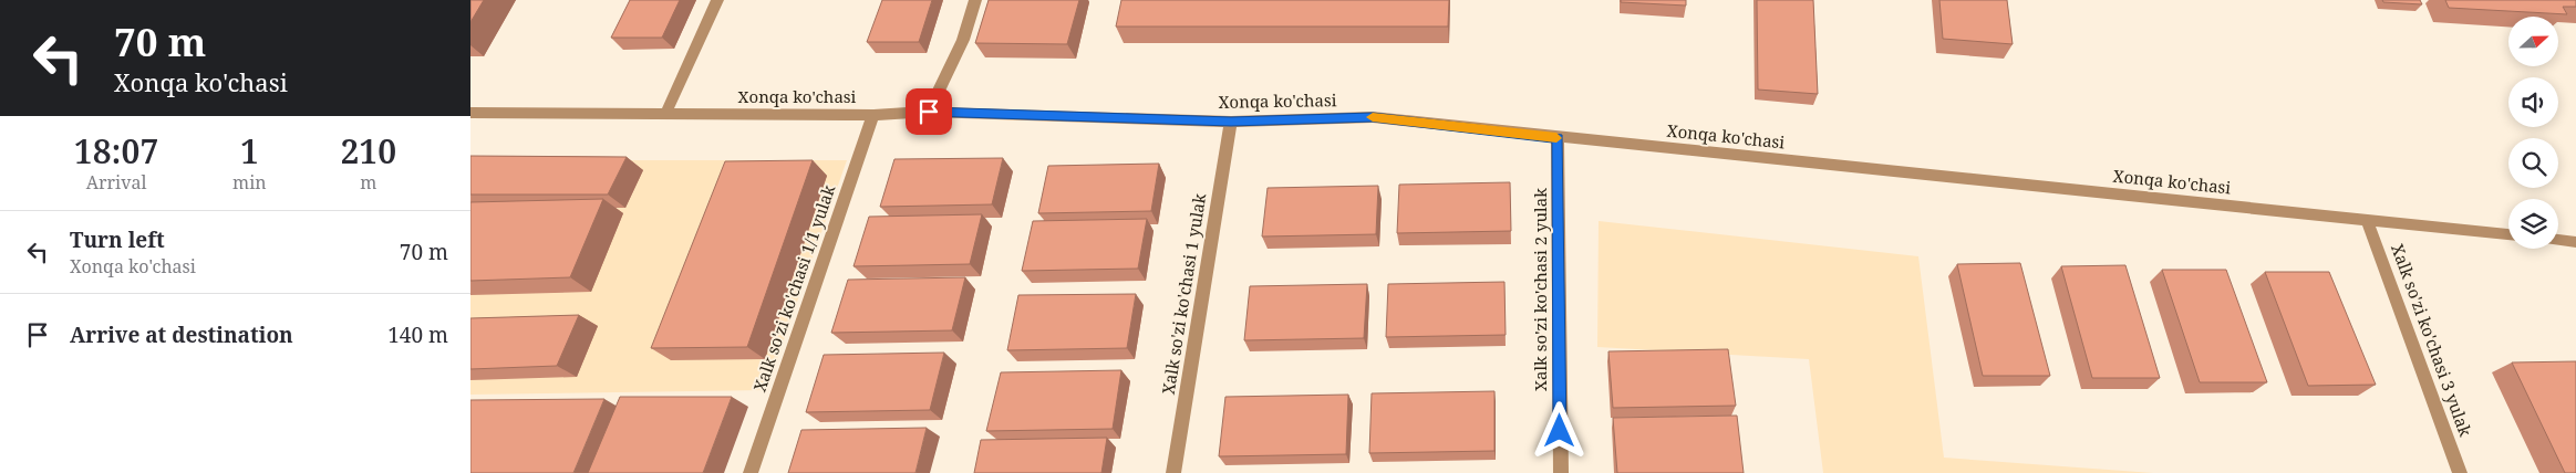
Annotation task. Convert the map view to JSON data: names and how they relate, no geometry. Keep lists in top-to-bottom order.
{
  "streets": {
    "street": [
      "Xonqa ko'chasi",
      "Xalk so'zi ko'chasi 1/1 yulak",
      "Xalk so'zi ko'chasi 2 yulak",
      "Xalk so'zi ko'chasi 1 yulak",
      "Xalk so'zi ko'chasi 3 yulak"
    ]
  },
  "crossings": [
    ["Xonqa ko'chasi", "Xalk so'zi ko'chasi 1/1 yulak"],
    ["Xonqa ko'chasi", "Xalk so'zi ko'chasi 2 yulak"],
    ["Xonqa ko'chasi", "Xalk so'zi ko'chasi 1 yulak"],
    ["Xonqa ko'chasi", "Xalk so'zi ko'chasi 3 yulak"]
  ],
  "north": "right",
  "page": {
    "turn": ["70 m", "Xonqa ko'chasi"],
    "eta": [
      "18:07",
      "Arrival",
      "1",
      "min",
      "210",
      "m"
    ],
    "list": [
      {
        "name": "Turn left",
        "note": "Xonqa ko'chasi",
        "value": "70 m"
      },
      {
        "name": "Arrive at destination",
        "value": "140 m"
      }
    ]
  }
}
